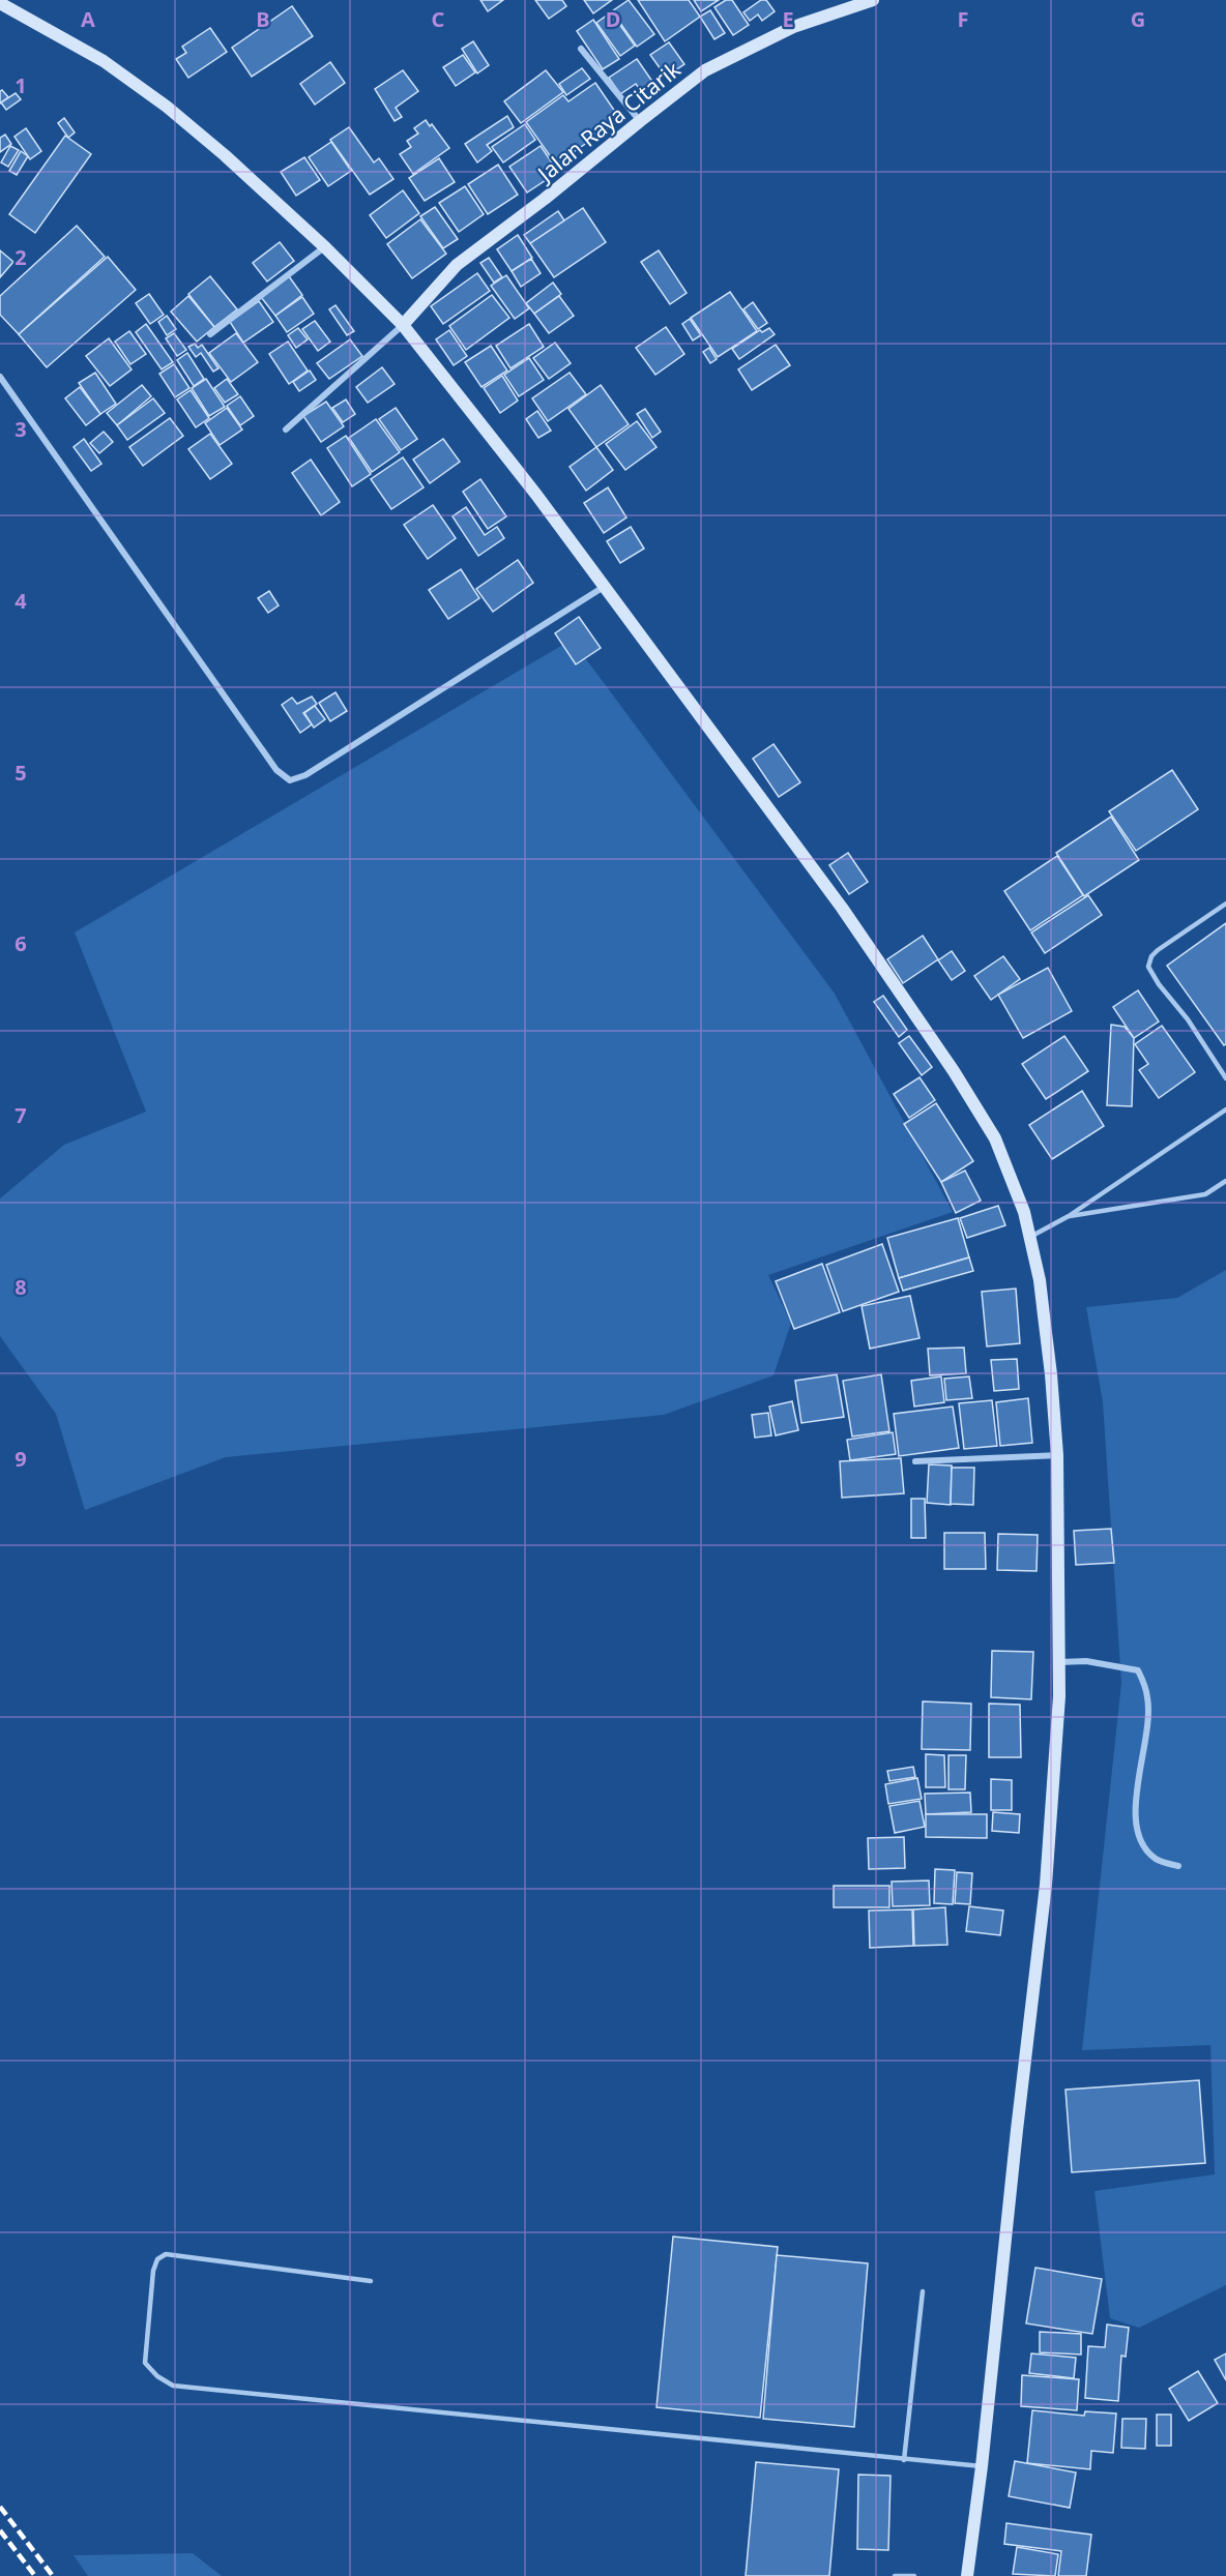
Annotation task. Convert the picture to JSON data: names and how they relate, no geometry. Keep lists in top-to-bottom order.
{
  "streets": {
    "street": ["Jalan Raya Citarik"]
  },
  "grid": {
    "columns": [
      "A",
      "B",
      "C",
      "D",
      "E",
      "F",
      "G"
    ],
    "rows": [
      "1",
      "2",
      "3",
      "4",
      "5",
      "6",
      "7",
      "8",
      "9"
    ]
  }
}
